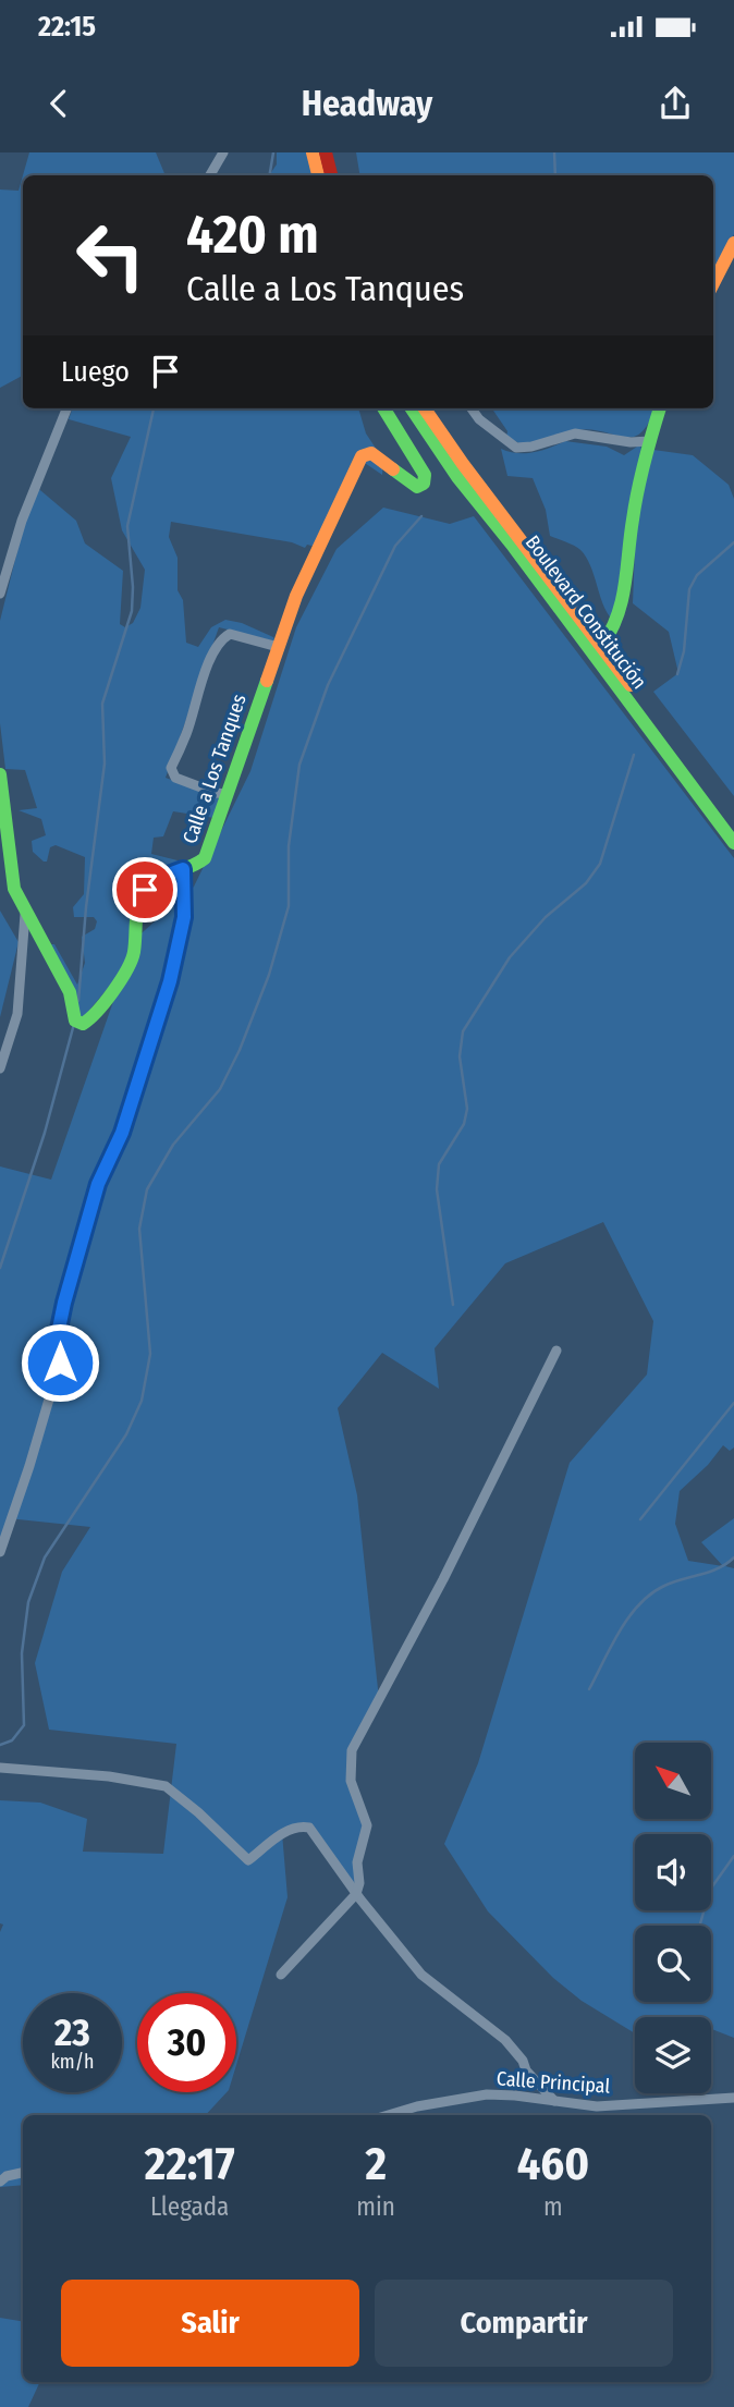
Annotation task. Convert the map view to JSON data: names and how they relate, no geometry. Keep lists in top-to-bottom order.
{
  "streets": {
    "main road": ["Boulevard Constitución", "Calle a Los Tanques"],
    "street": ["Calle Principal"]
  },
  "north": "top left",
  "page": {
    "status": "22:15",
    "header": "Headway",
    "turn": ["420 m", "Calle a Los Tanques"],
    "then": "Luego",
    "speed": "23 km/h",
    "limit": "30",
    "eta": [
      "22:17",
      "Llegada",
      "2",
      "min",
      "460",
      "m"
    ],
    "buttons": ["Salir", "Compartir"]
  }
}
